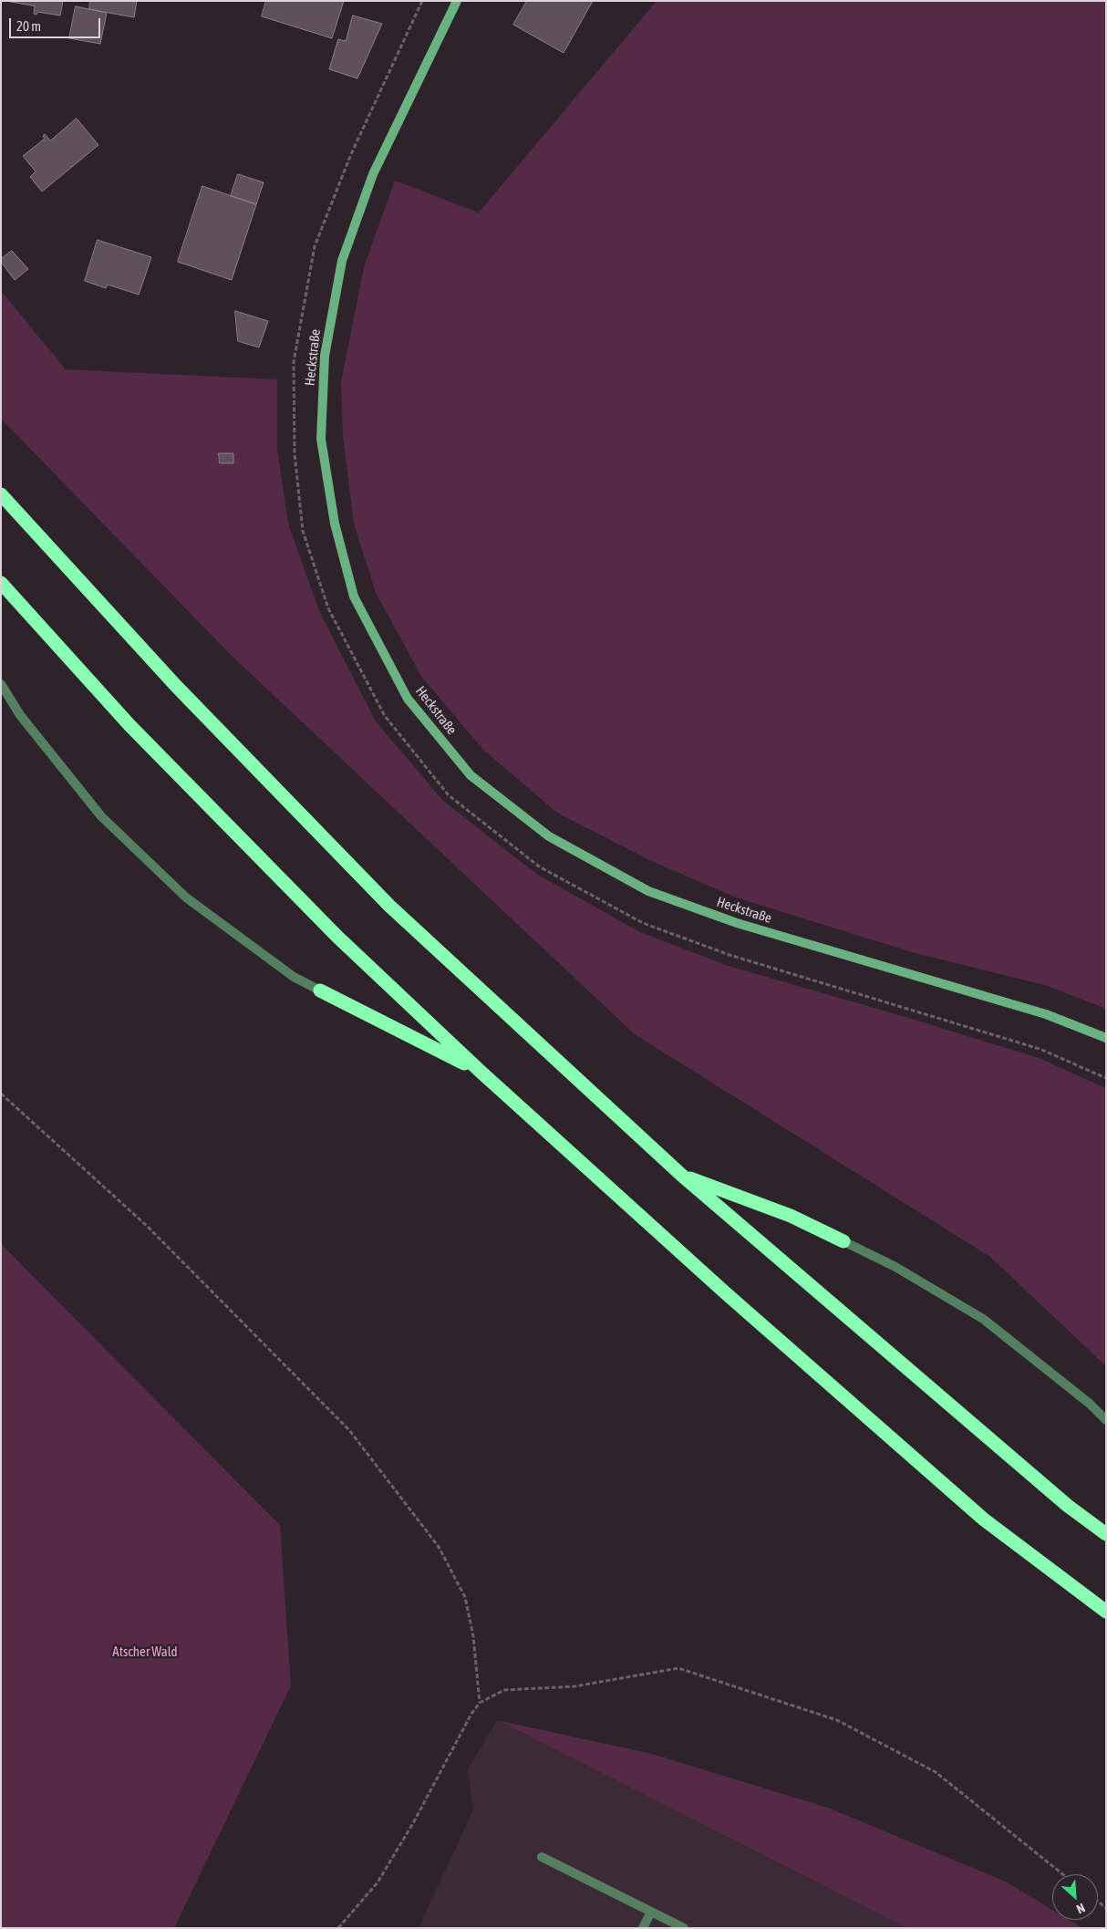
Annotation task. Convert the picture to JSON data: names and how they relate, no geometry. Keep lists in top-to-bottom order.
{
  "streets": {
    "main road": ["Heckstraße"]
  },
  "parks": ["Atscher Wald"],
  "scale_bar": "20 m",
  "north": "bottom right"
}
